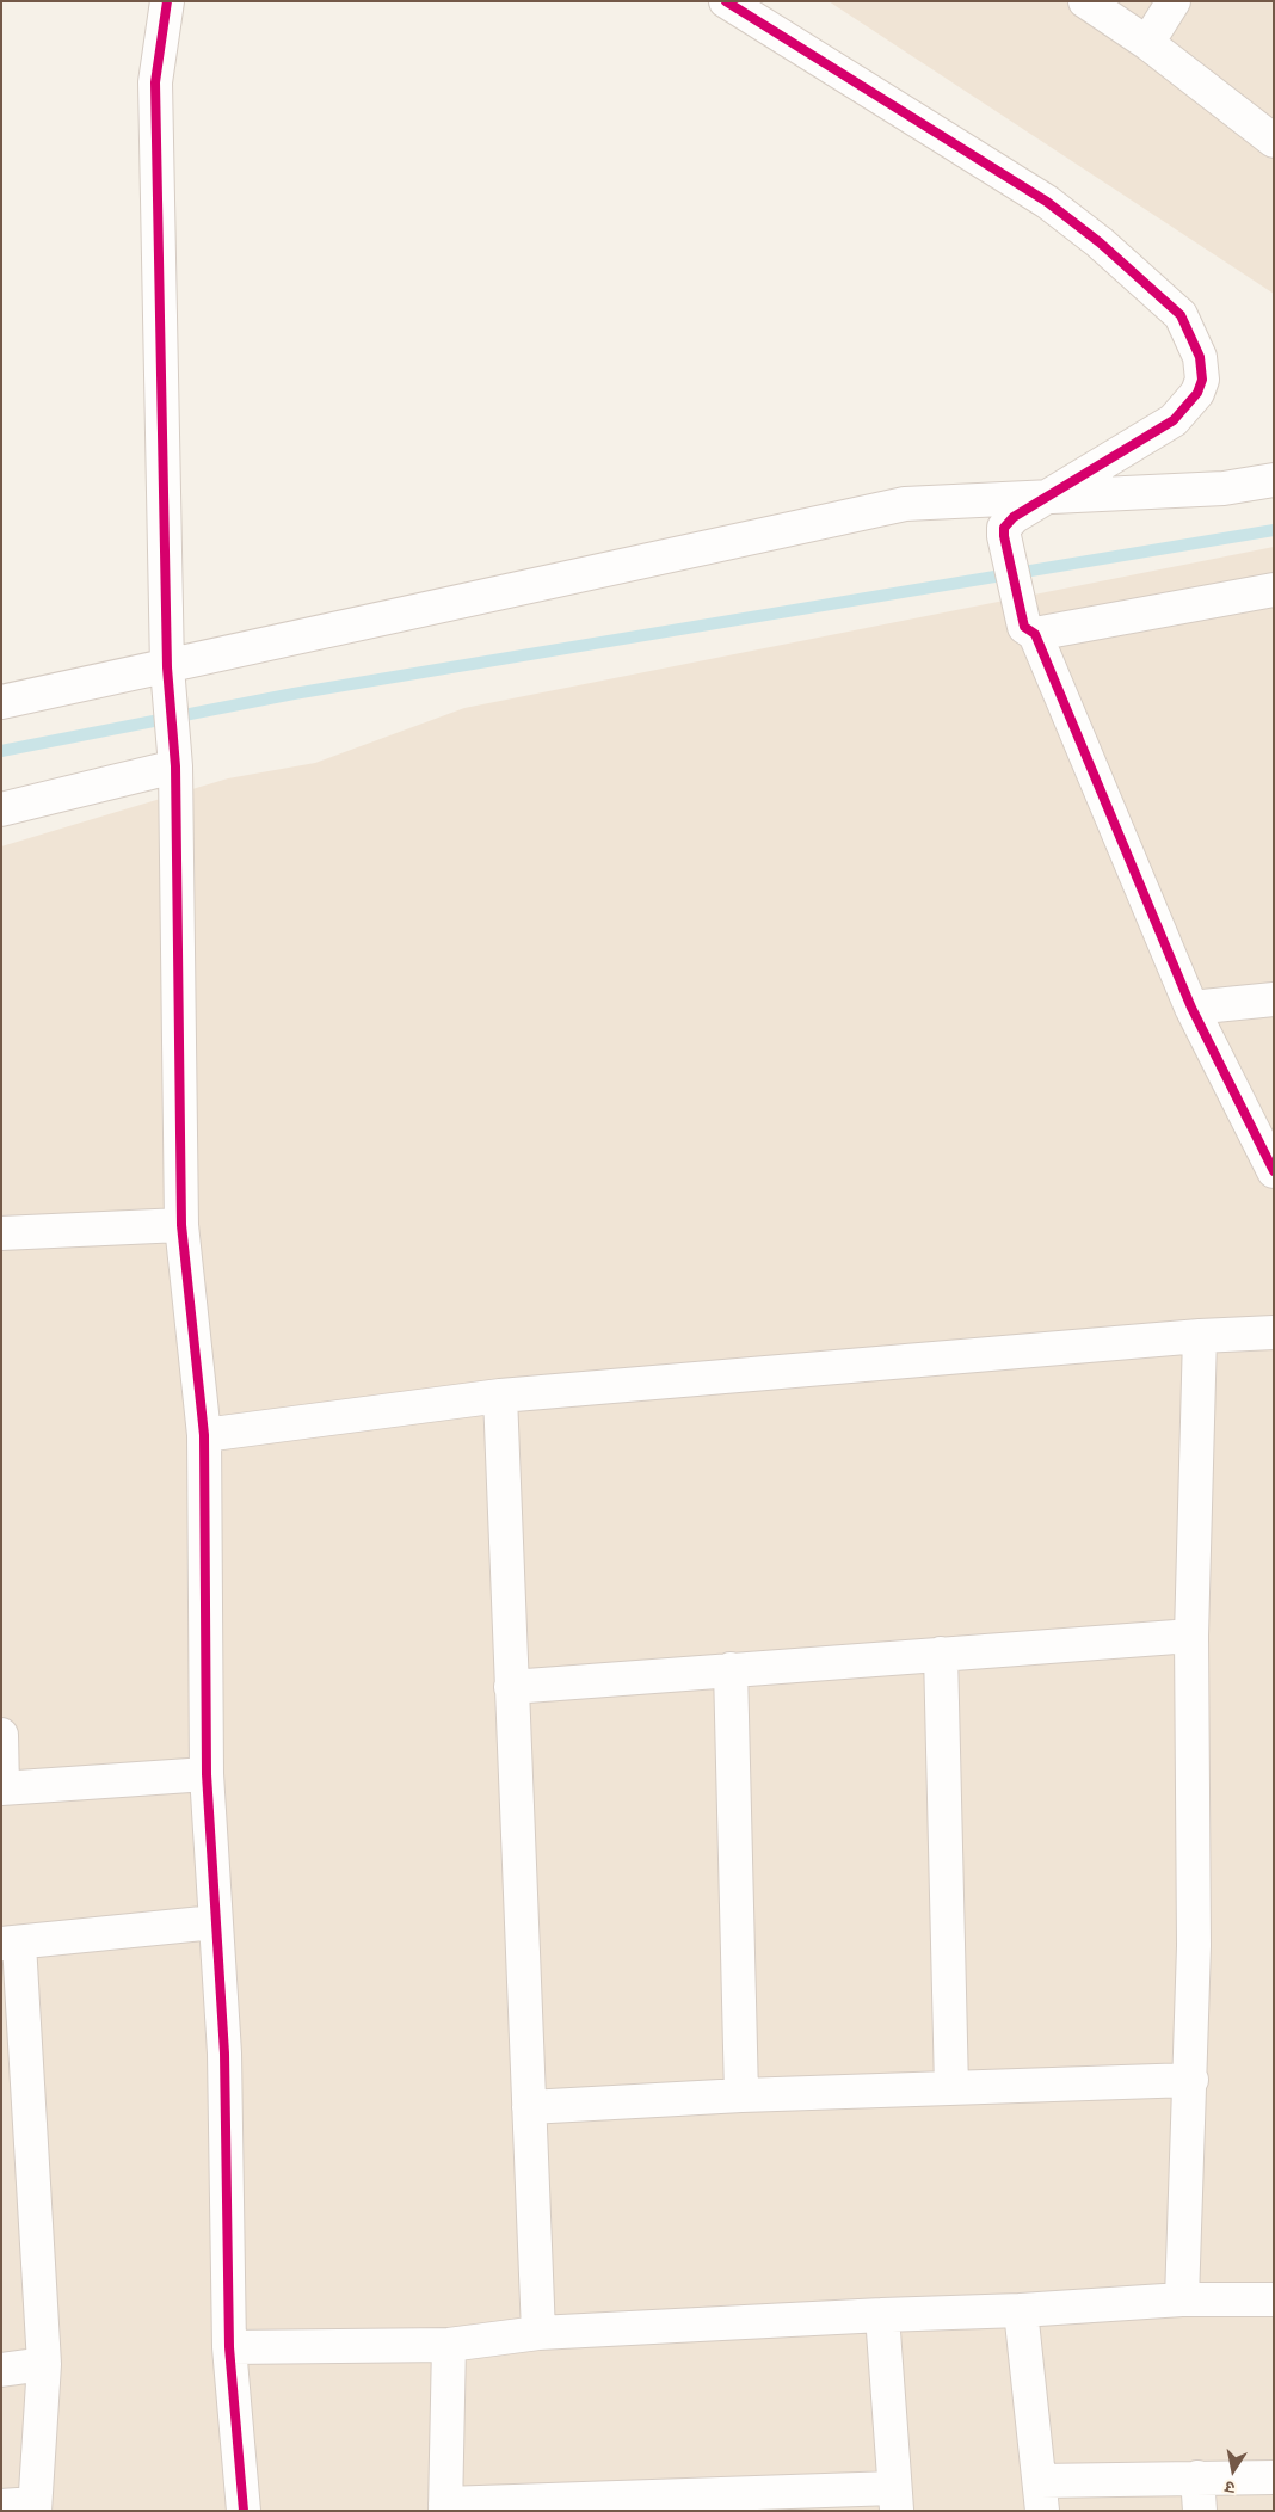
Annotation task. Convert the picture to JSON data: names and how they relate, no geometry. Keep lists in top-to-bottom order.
{
  "north": "bottom"
}
